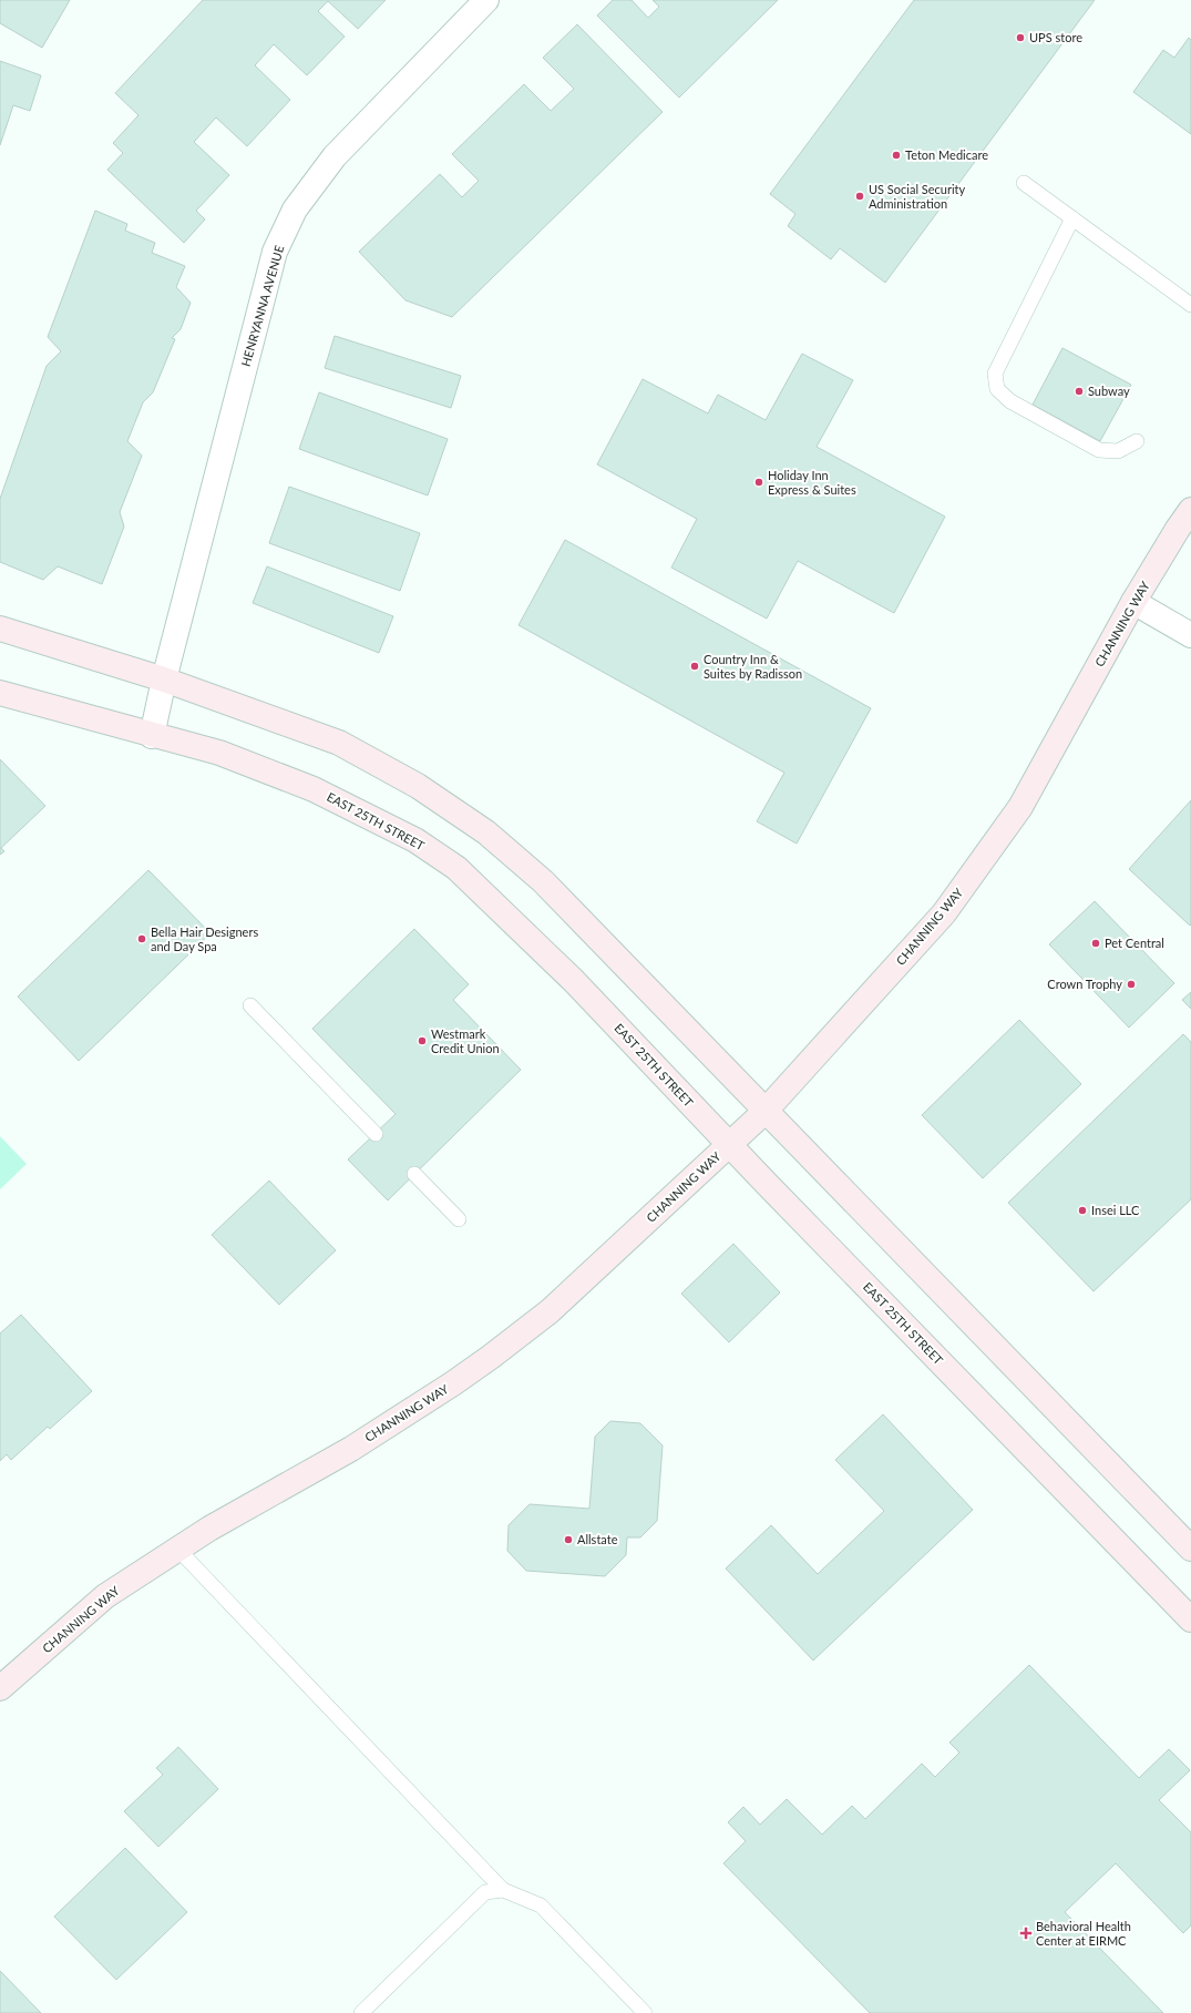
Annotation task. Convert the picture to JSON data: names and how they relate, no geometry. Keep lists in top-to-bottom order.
{
  "streets": {
    "street": ["HENRYANNA AVENUE", "CHANNING WAY", "EAST 25TH STREET"]
  },
  "crossings": [
    ["HENRYANNA AVENUE", "EAST 25TH STREET"],
    ["CHANNING WAY", "EAST 25TH STREET"]
  ],
  "places": {
    "other": [
      "UPS store",
      "Teton Medicare",
      "US Social Security Administration",
      "Subway",
      "Holiday Inn Express & Suites",
      "Country Inn & Suites by Radisson",
      "Bella Hair Designers and Day Spa",
      "Pet Central",
      "Crown Trophy",
      "Westmark Credit Union",
      "Insei LLC",
      "Allstate"
    ],
    "health": ["Behavioral Health Center at EIRMC"]
  }
}
